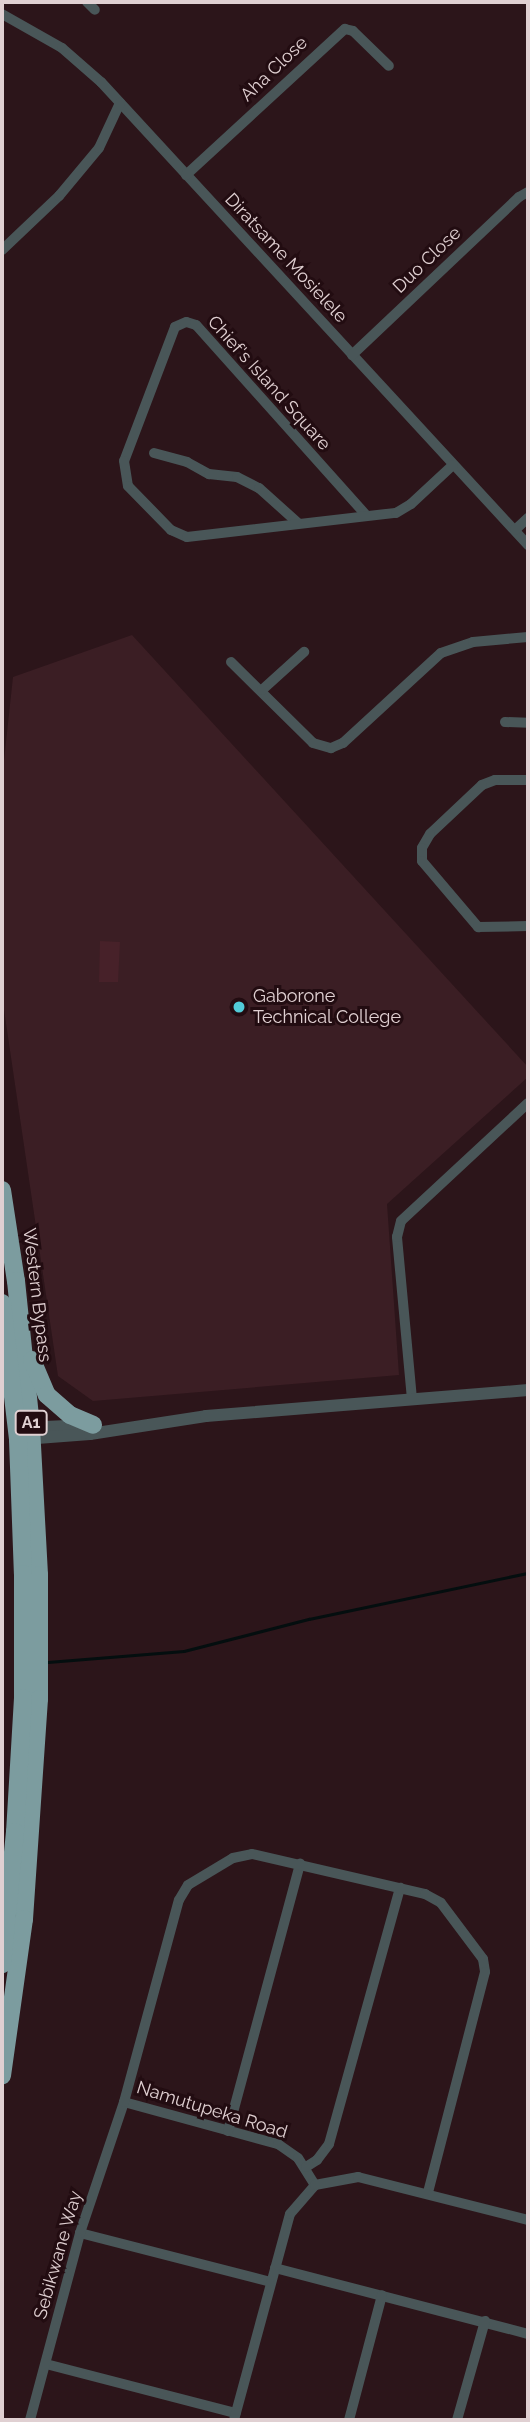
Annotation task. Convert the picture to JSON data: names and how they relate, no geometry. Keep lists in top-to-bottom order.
{
  "streets": {
    "highway": ["Western Bypass", "A1"],
    "street": [
      "Aha Close",
      "Diratsame Mosielele",
      "Duo Close",
      "Chief's Island Square",
      "Namutupeka Road",
      "Sebikwane Way"
    ]
  },
  "crossings": [
    ["Aha Close", "Diratsame Mosielele"],
    ["Diratsame Mosielele", "Duo Close"],
    ["Diratsame Mosielele", "Chief's Island Square"],
    ["Namutupeka Road", "Sebikwane Way"]
  ],
  "places": ["Gaborone Technical College"]
}
